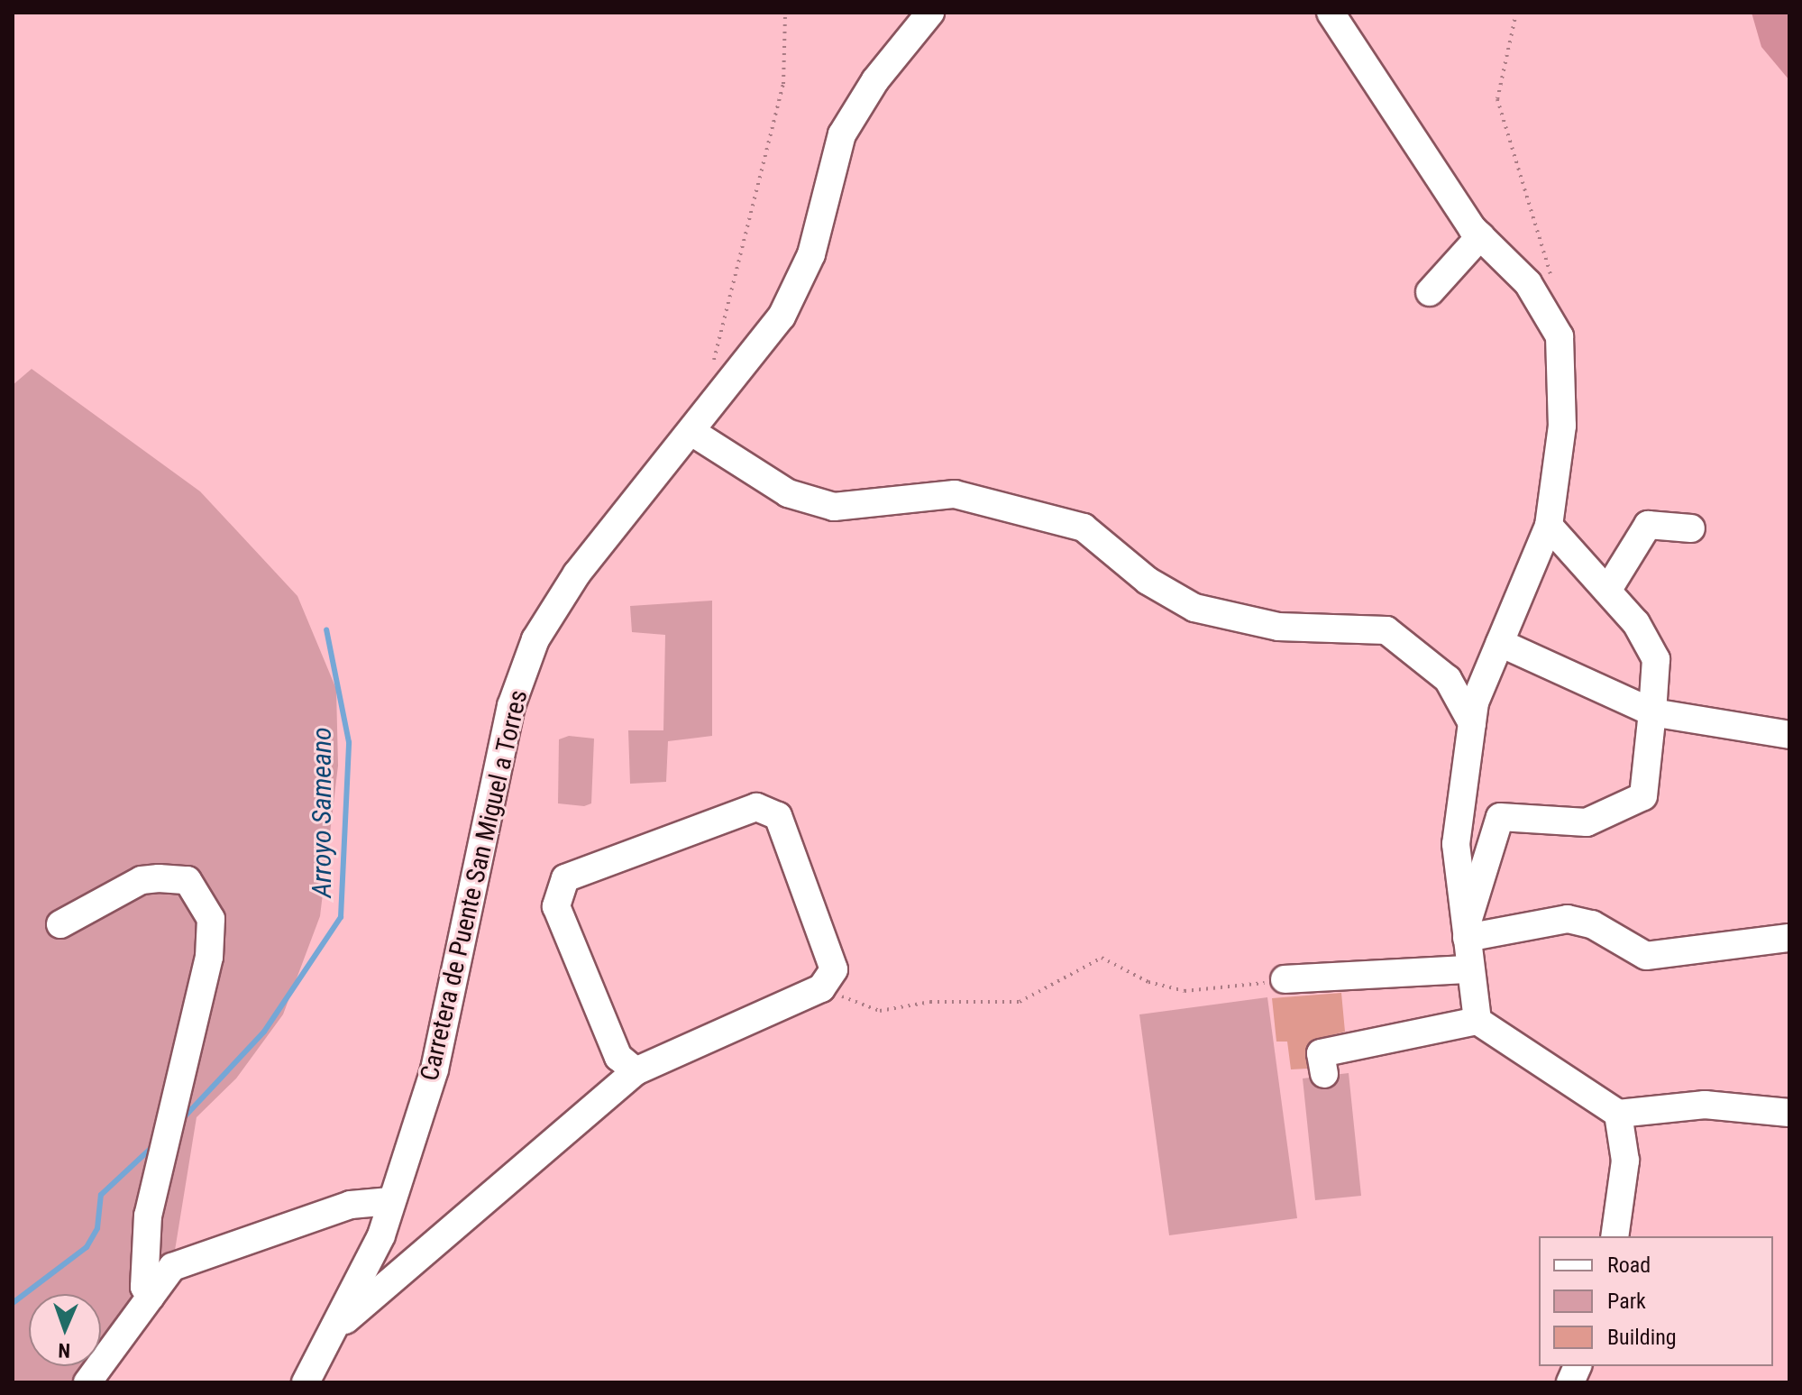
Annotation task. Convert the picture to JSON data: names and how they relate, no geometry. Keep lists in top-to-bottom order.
{
  "streets": {
    "street": ["Carretera de Puente San Miguel a Torres"]
  },
  "water": ["Arroyo Sameano"],
  "legend": ["Road", "Park", "Building"],
  "north": "bottom"
}
